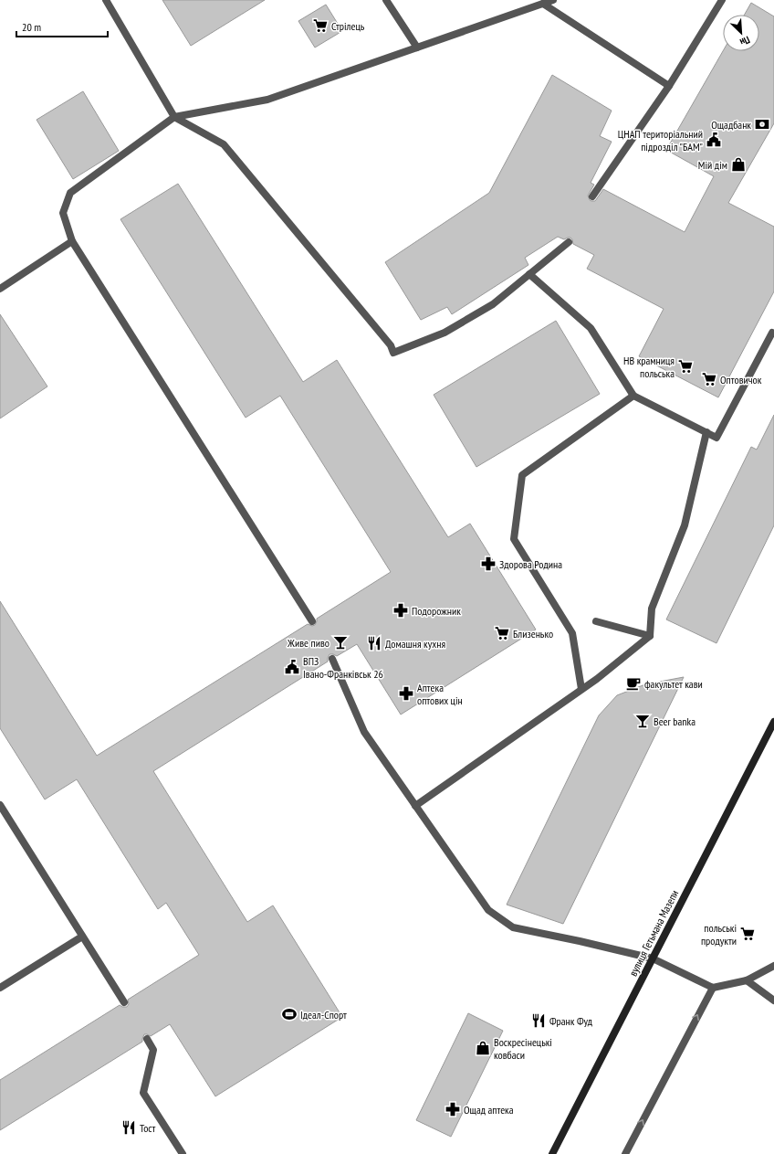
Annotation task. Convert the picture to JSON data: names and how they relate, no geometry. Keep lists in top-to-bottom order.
{
  "streets": {
    "main road": ["вулиця Гетьмана Мазепи"]
  },
  "places": {
    "supermarket": [
      "Стрілець",
      "НВ крамниця польська",
      "Оптовичок",
      "Близенько",
      "польські продукти"
    ],
    "bank": ["Ощадбанк"],
    "public building": ["ЦНАП територіальний підрозділ \"БАМ\"", "ВПЗ Івано-Франківськ 26"],
    "shop": ["Мій дім", "Воскресінецькі ковбаси"],
    "pharmacy": [
      "Здорова Родина",
      "Подорожник",
      "Аптека оптових цін",
      "Ощад аптека"
    ],
    "bar": ["Живе пиво", "Beer banka"],
    "restaurant": ["Домашня кухня", "Франк Фуд", "Тост"],
    "cafe": ["факультет кави"],
    "sports": ["Ідеал-Спорт"]
  },
  "scale_bar": "20 m",
  "north": "bottom right"
}
